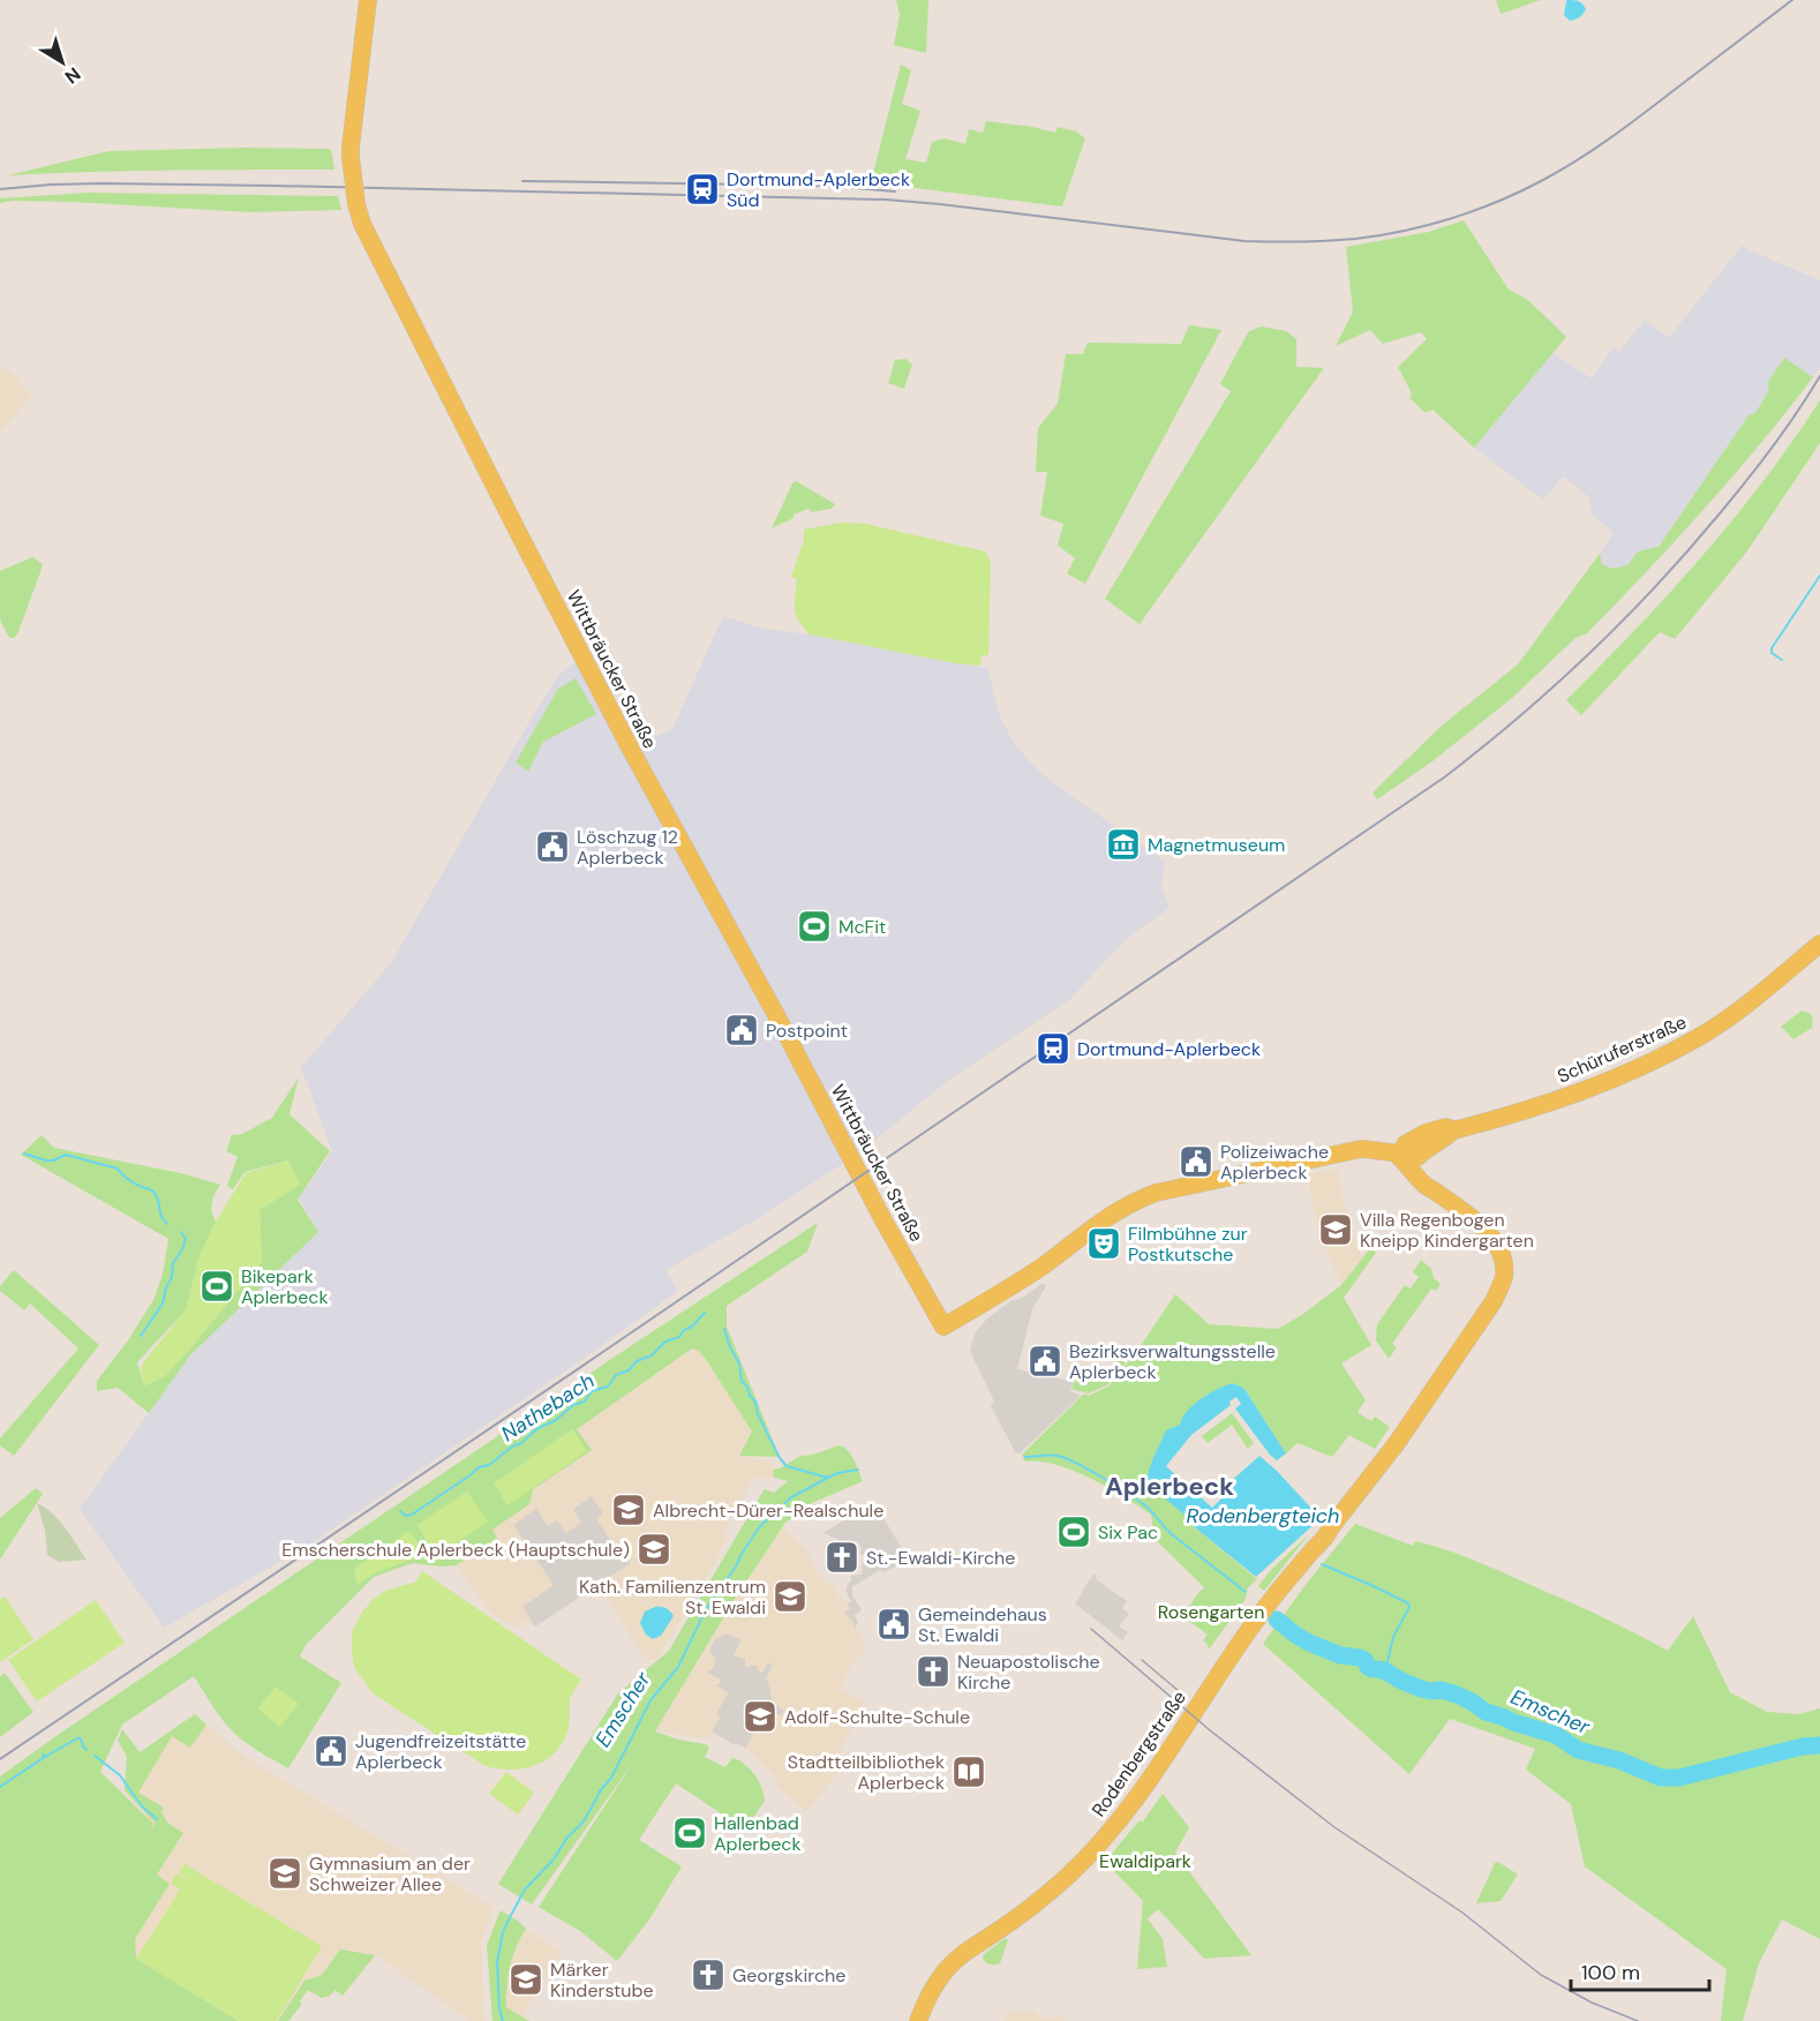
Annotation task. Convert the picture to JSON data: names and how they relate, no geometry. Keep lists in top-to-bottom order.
{
  "streets": {
    "main road": ["Wittbräucker Straße", "Schüruferstraße", "Rodenbergstraße"]
  },
  "crossings": [
    ["Wittbräucker Straße", "Schüruferstraße"],
    ["Schüruferstraße", "Rodenbergstraße"]
  ],
  "districts": ["Aplerbeck"],
  "water": ["Nathebach", "Rodenbergteich", "Emscher"],
  "parks": ["Rosengarten", "Ewaldipark"],
  "places": {
    "station": ["Dortmund-Aplerbeck Süd", "Dortmund-Aplerbeck"],
    "museum": ["Magnetmuseum"],
    "public building": [
      "Löschzug 12 Aplerbeck",
      "Postpoint",
      "Polizeiwache Aplerbeck",
      "Bezirksverwaltungsstelle Aplerbeck",
      "Gemeindehaus St. Ewaldi",
      "Jugendfreizeitstätte Aplerbeck"
    ],
    "sports": [
      "McFit",
      "Bikepark Aplerbeck",
      "Six Pac",
      "Hallenbad Aplerbeck"
    ],
    "school or university": [
      "Villa Regenbogen Kneipp Kindergarten",
      "Albrecht-Dürer-Realschule",
      "Emscherschule Aplerbeck (Hauptschule)",
      "Kath. Familienzentrum St. Ewaldi",
      "Adolf-Schulte-Schule",
      "Gymnasium an der Schweizer Allee",
      "Märker Kinderstube"
    ],
    "theatre": ["Filmbühne zur Postkutsche"],
    "church": ["St.-Ewaldi-Kirche", "Neuapostolische Kirche", "Georgskirche"],
    "library": ["Stadtteilbibliothek Aplerbeck"]
  },
  "scale_bar": "100 m",
  "north": "bottom right"
}
